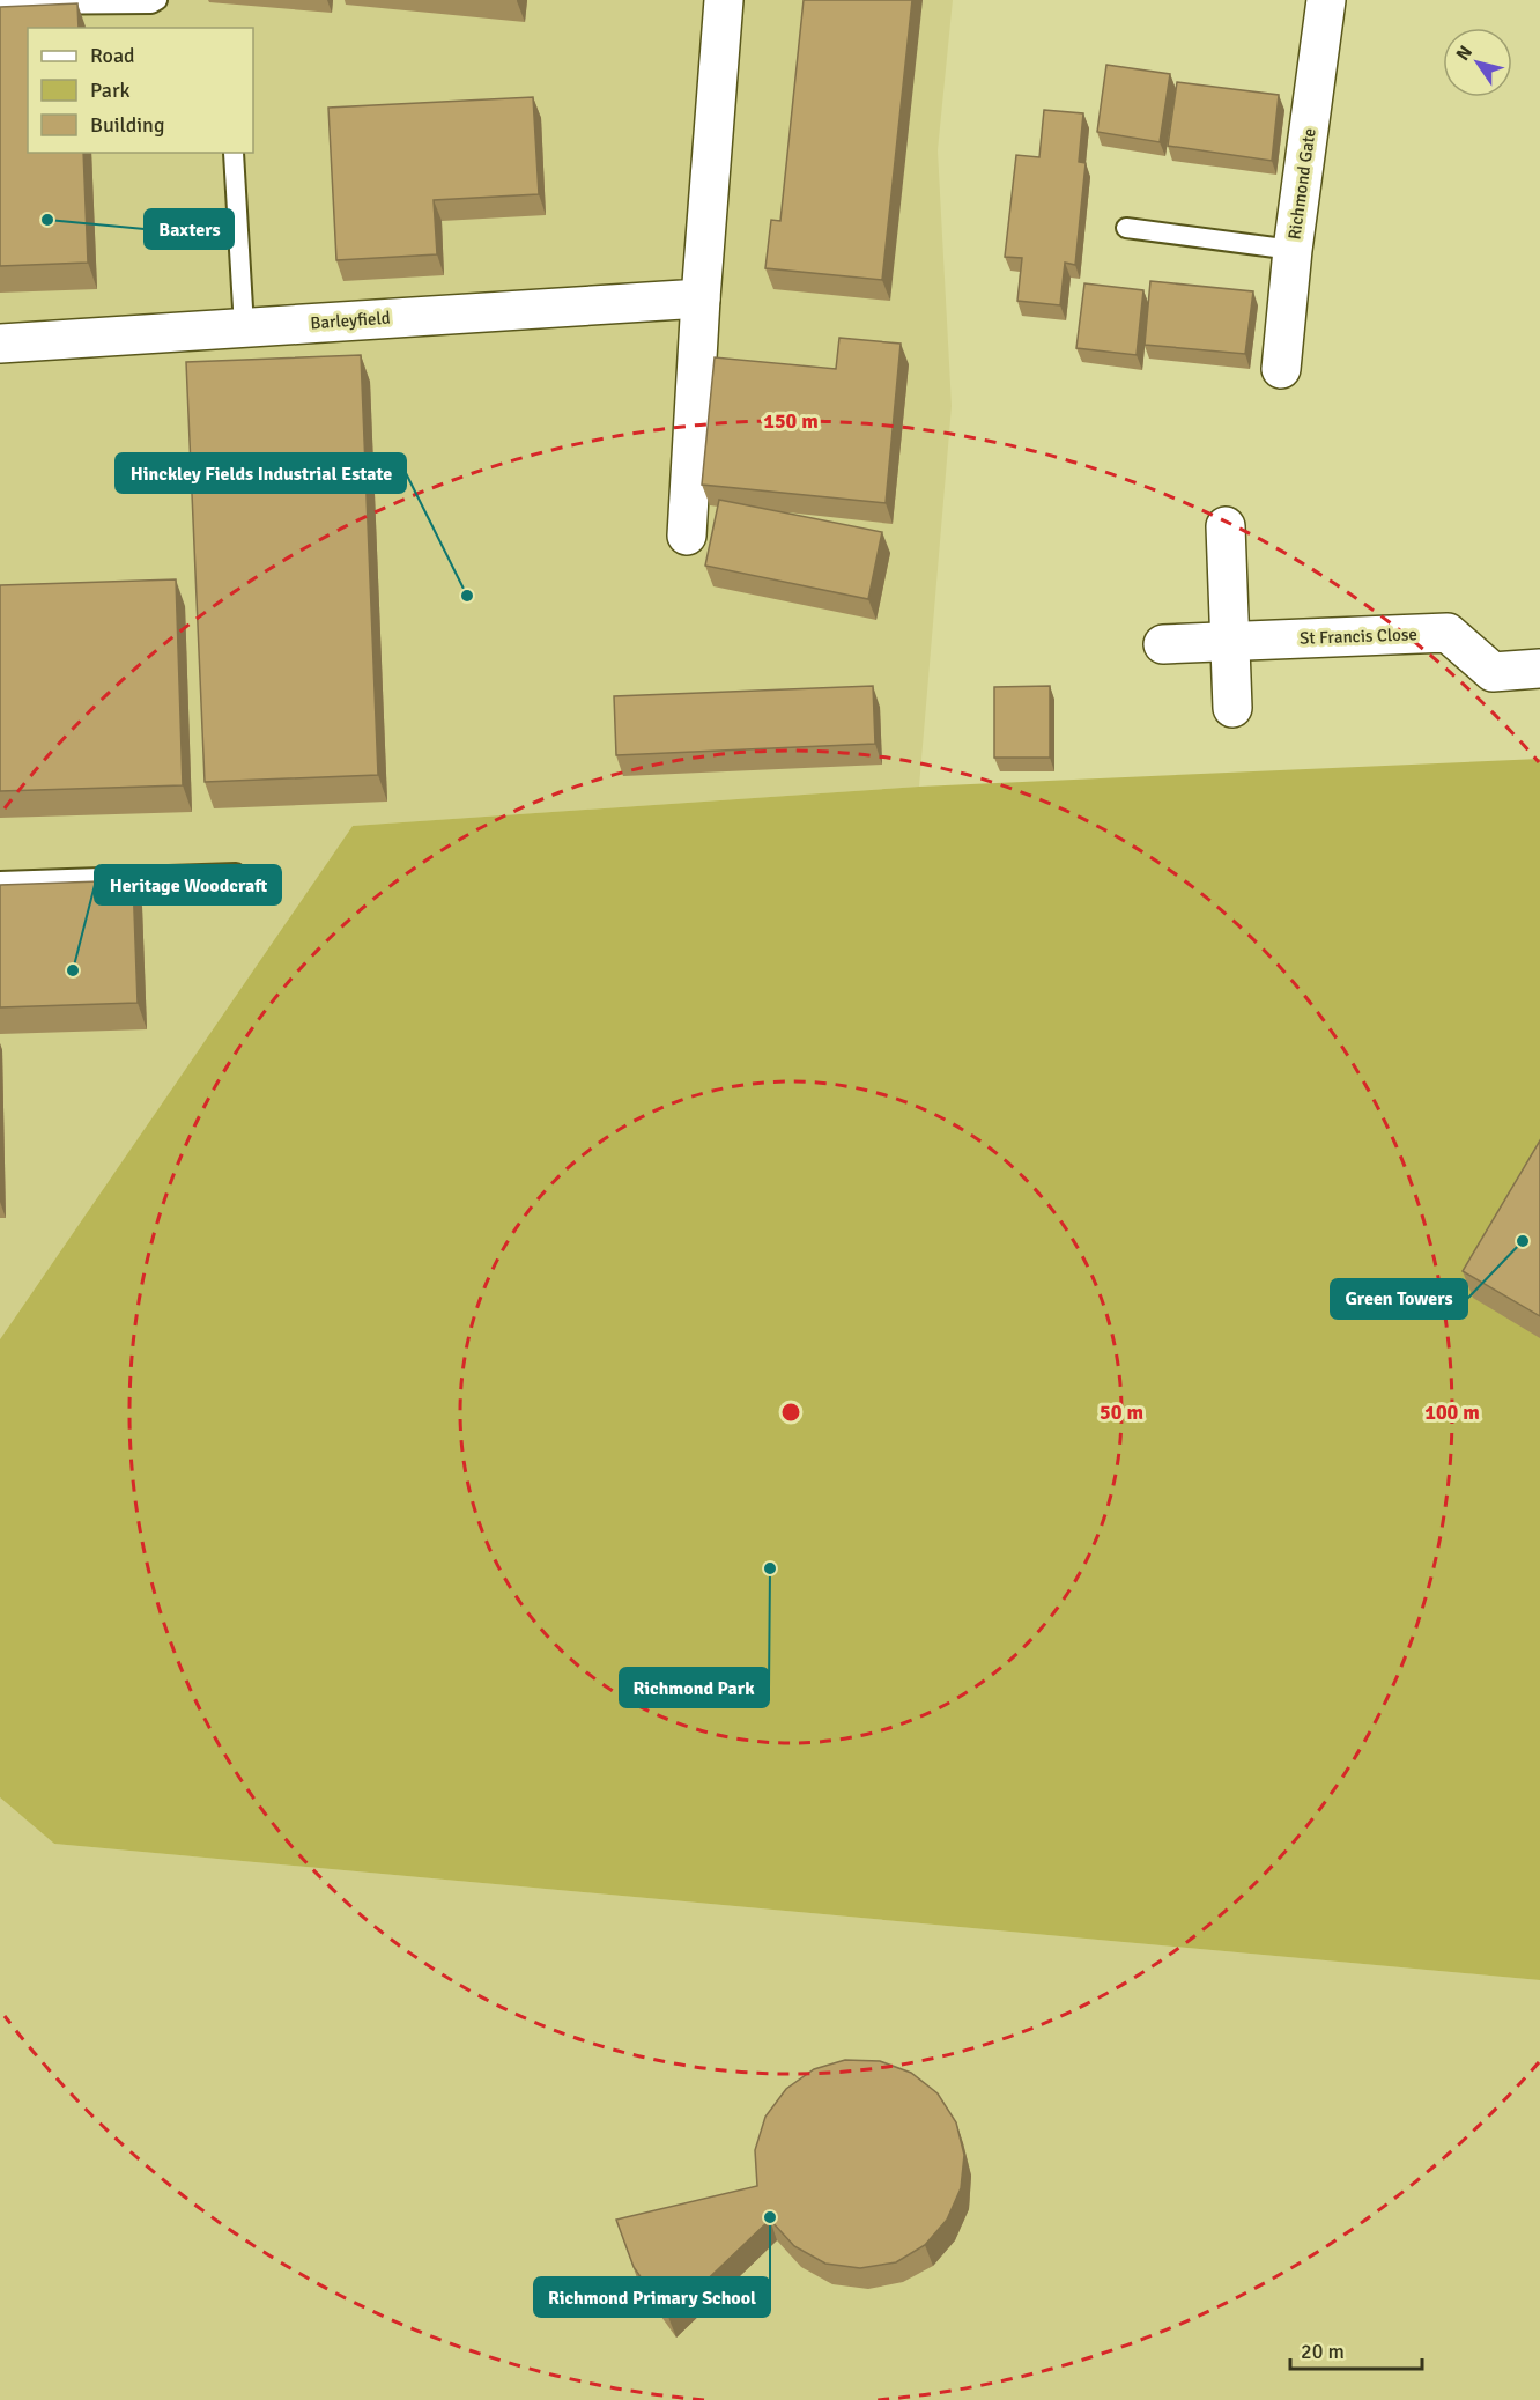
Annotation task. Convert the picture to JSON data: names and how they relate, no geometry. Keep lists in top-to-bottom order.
{
  "streets": {
    "street": ["Richmond Gate", "Barleyfield", "St Francis Close"]
  },
  "places": [
    "Baxters",
    "Hinckley Fields Industrial Estate",
    "Heritage Woodcraft",
    "Green Towers",
    "Richmond Park",
    "Richmond Primary School"
  ],
  "legend": ["Road", "Park", "Building"],
  "scale_bar": "20 m",
  "north": "top left",
  "rings": ["150 m", "50 m", "100 m"]
}
